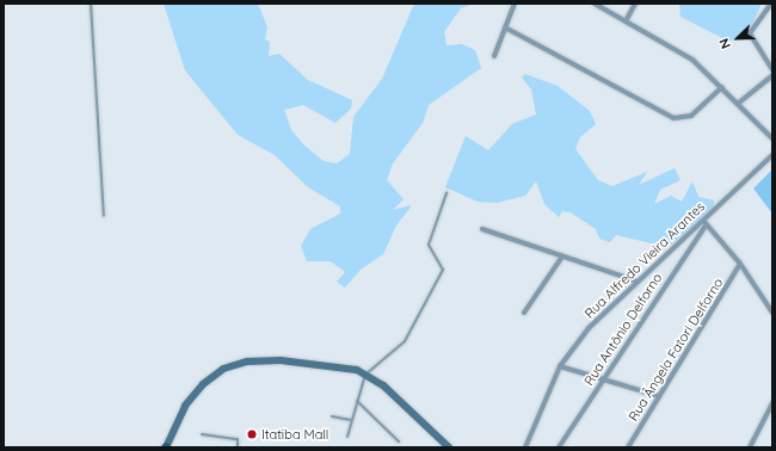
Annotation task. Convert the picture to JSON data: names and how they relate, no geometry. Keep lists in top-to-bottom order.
{
  "streets": {
    "street": ["Rua Alfredo Vieira Arantes", "Rua Antônio Delforno", "Rua Ângela Fatori Delforno"]
  },
  "places": ["Itatiba Mall"],
  "north": "bottom left"
}
